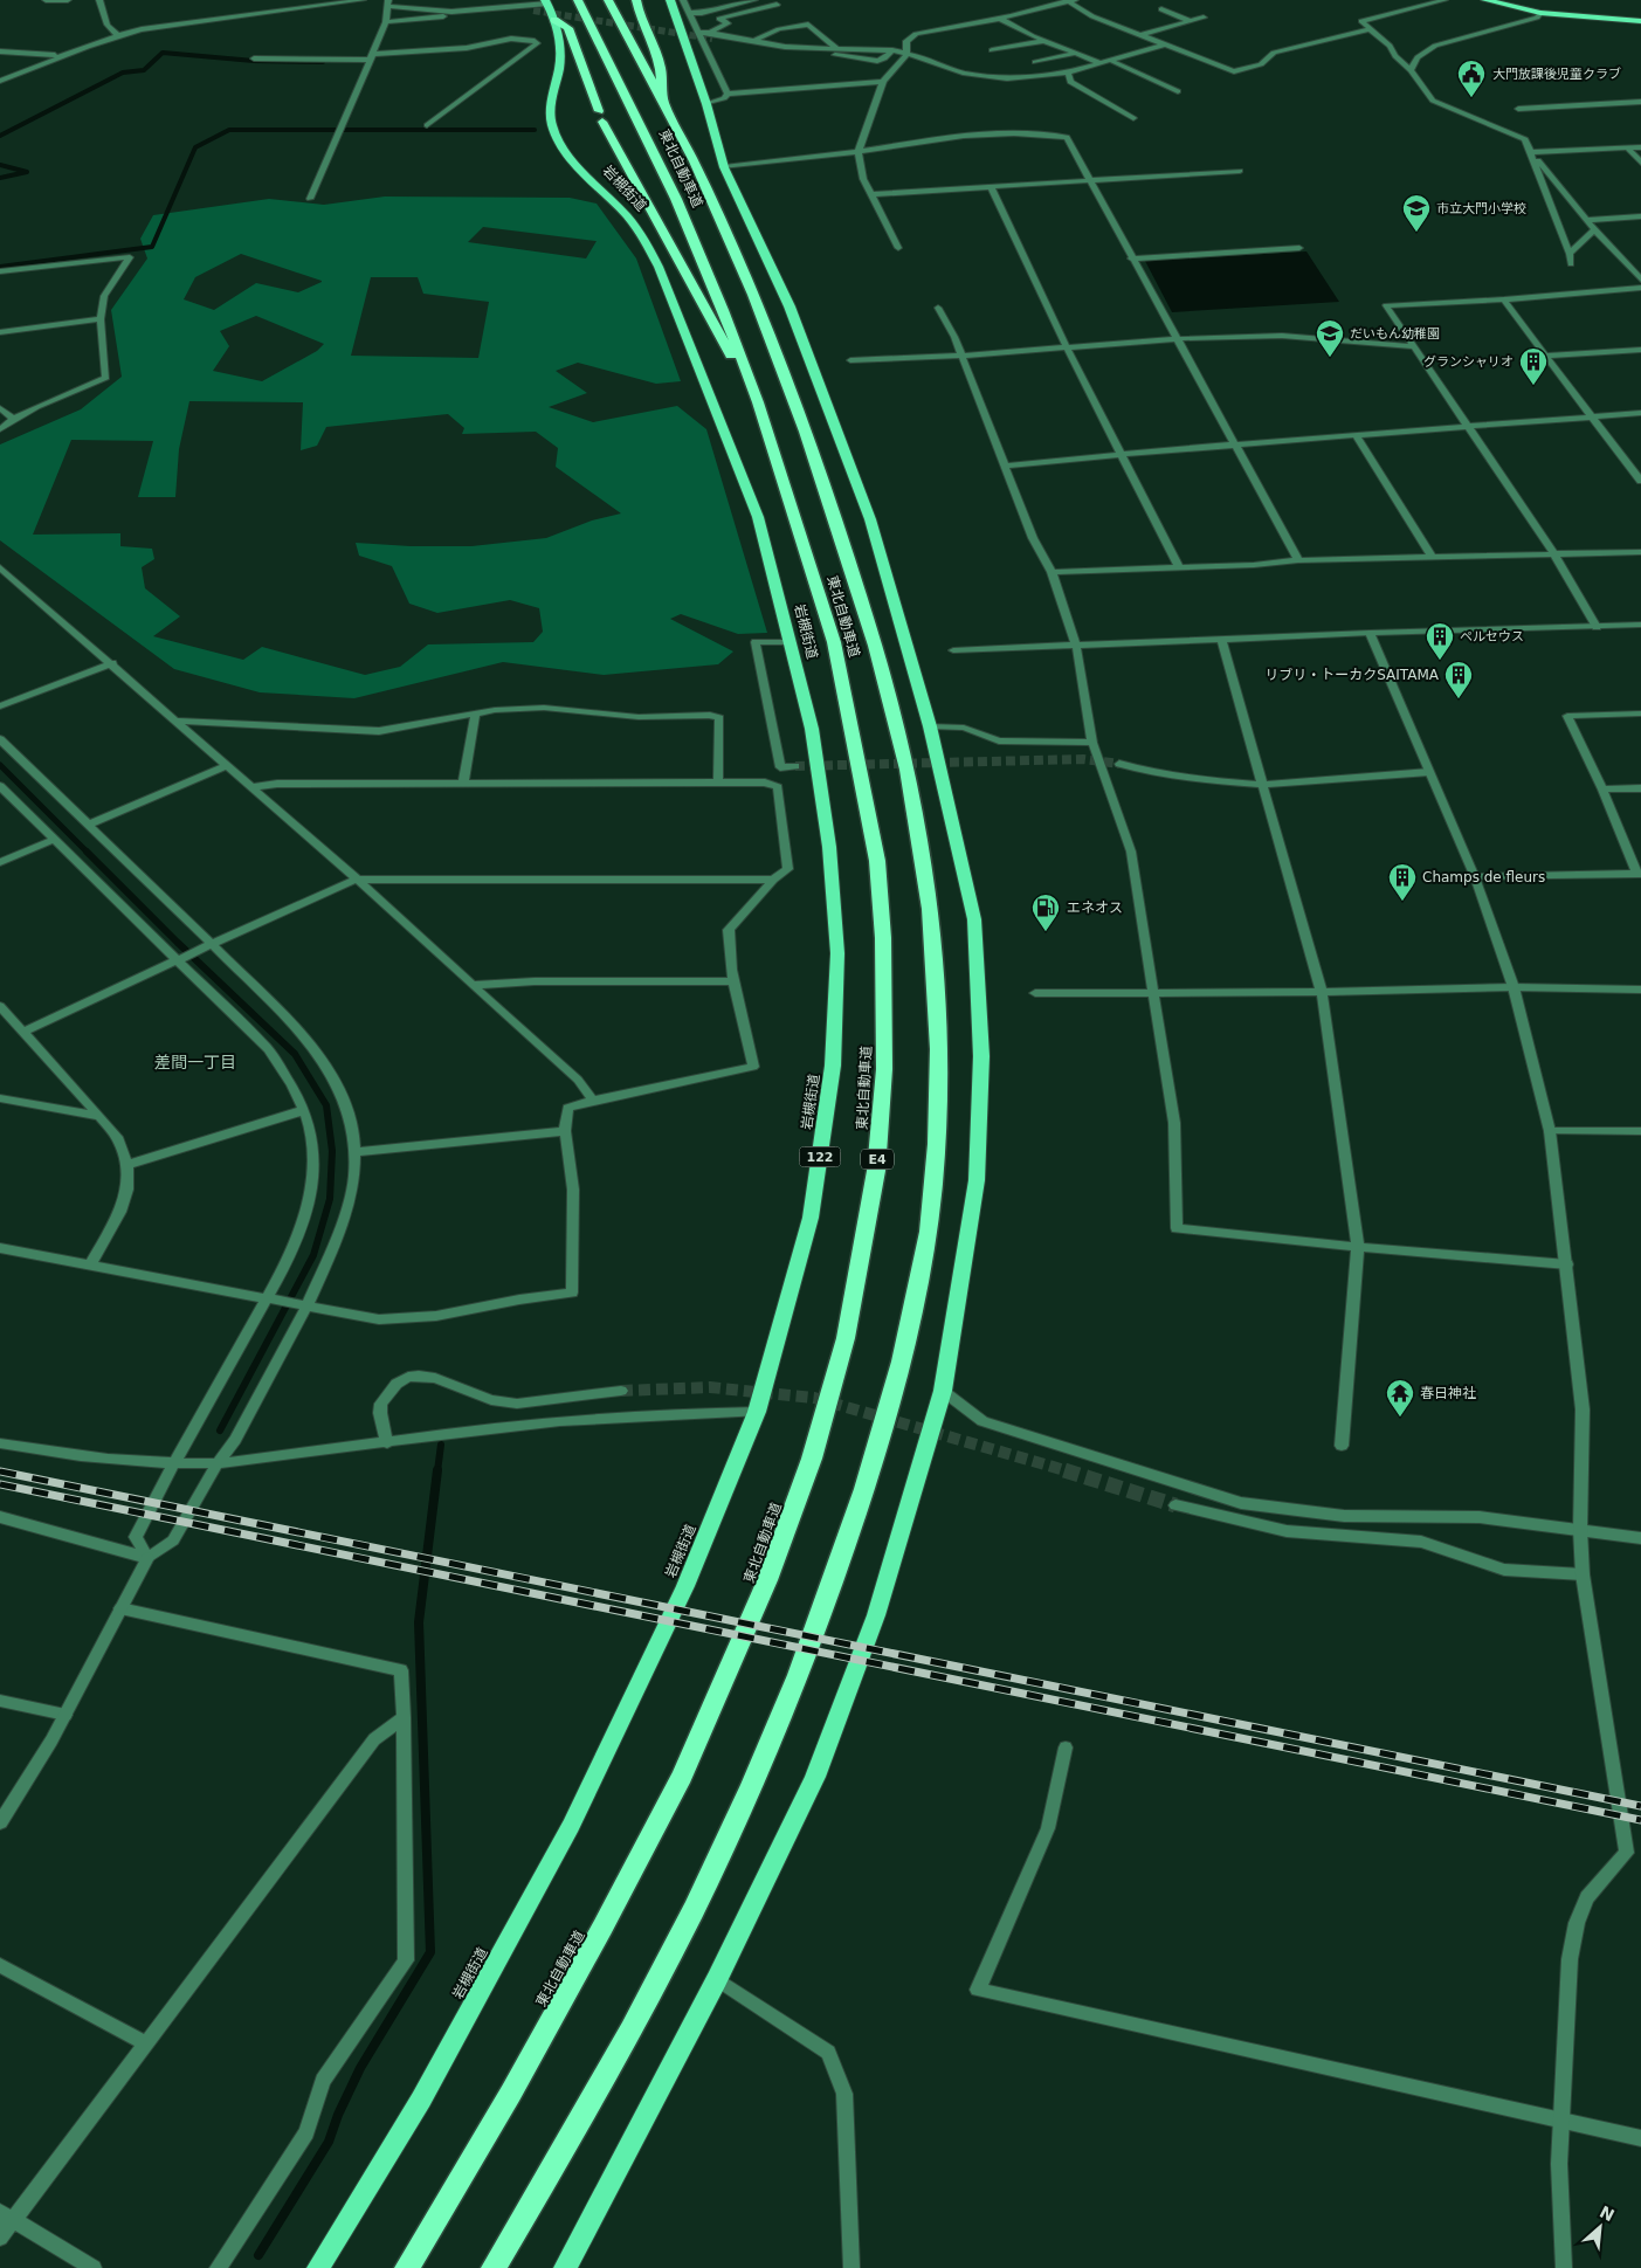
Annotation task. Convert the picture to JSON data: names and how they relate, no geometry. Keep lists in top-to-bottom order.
{
  "streets": {
    "highway": [
      "東北自動車道",
      "岩槻街道",
      "122",
      "E4"
    ]
  },
  "districts": ["差間一丁目"],
  "places": {
    "public building": ["大門放課後児童クラブ"],
    "school or university": ["市立大門小学校", "だいもん幼稚園"],
    "building": [
      "グランシャリオ",
      "ペルセウス",
      "リブリ・トーカクSAITAMA",
      "Champs de fleurs"
    ],
    "fuel station": ["エネオス"],
    "temple": ["春日神社"]
  },
  "north": "top right"
}
